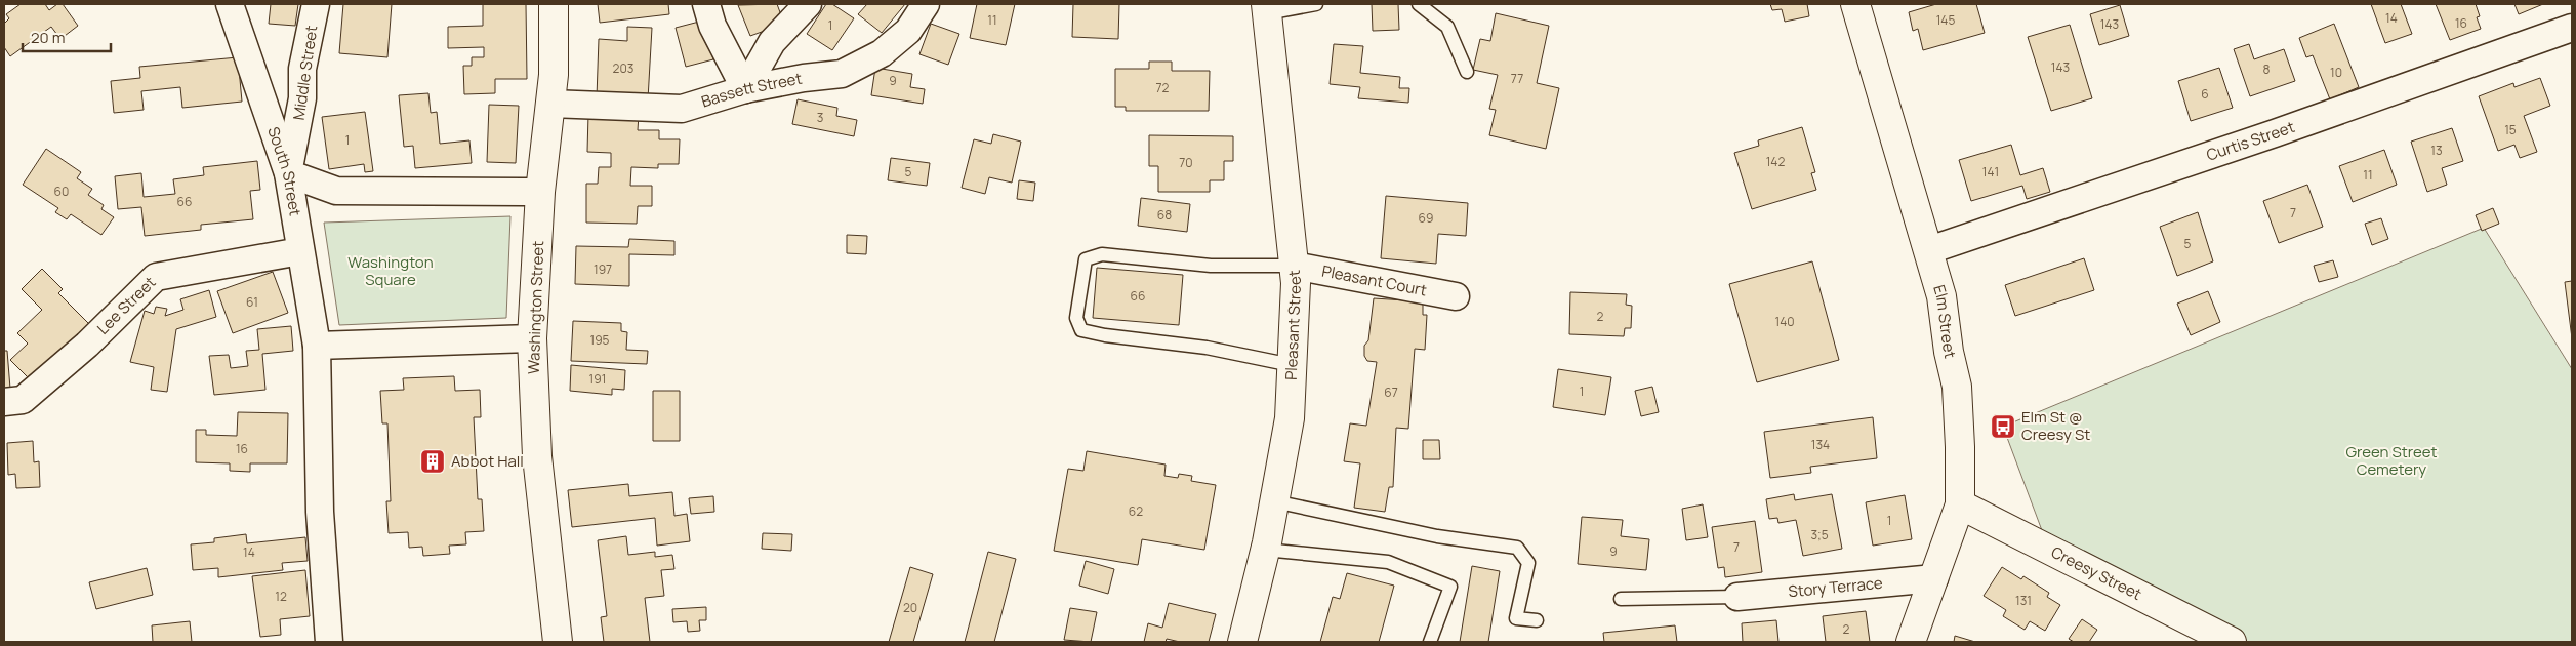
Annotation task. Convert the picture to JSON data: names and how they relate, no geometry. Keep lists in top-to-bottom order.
{
  "streets": {
    "main road": [
      "Washington Street",
      "Elm Street",
      "Pleasant Street",
      "Creesy Street"
    ],
    "street": [
      "Middle Street",
      "Bassett Street",
      "Curtis Street",
      "South Street",
      "Pleasant Court",
      "Lee Street",
      "Story Terrace"
    ]
  },
  "crossings": [
    ["Middle Street", "South Street"],
    ["Bassett Street", "Washington Street"],
    ["Curtis Street", "Elm Street"],
    ["South Street", "Lee Street"],
    ["Pleasant Court", "Pleasant Street"],
    ["Elm Street", "Creesy Street"],
    ["Elm Street", "Story Terrace"]
  ],
  "parks": ["Washington Square", "Green Street Cemetery"],
  "places": {
    "bus stop": ["Elm St @ Creesy St"],
    "building": ["Abbot Hall"]
  },
  "house_numbers": [
    "14",
    "11",
    "145",
    "16",
    "143",
    "1",
    "143",
    "203",
    "8",
    "10",
    "77",
    "9",
    "72",
    "6",
    "3",
    "15",
    "1",
    "13",
    "142",
    "70",
    "5",
    "141",
    "11",
    "60",
    "66",
    "7",
    "68",
    "69",
    "5",
    "197",
    "66",
    "61",
    "2",
    "140",
    "195",
    "191",
    "1",
    "67",
    "134",
    "16",
    "62",
    "1",
    "3;5",
    "7",
    "9",
    "14",
    "12",
    "131",
    "20",
    "2"
  ],
  "scale_bar": "20 m"
}
